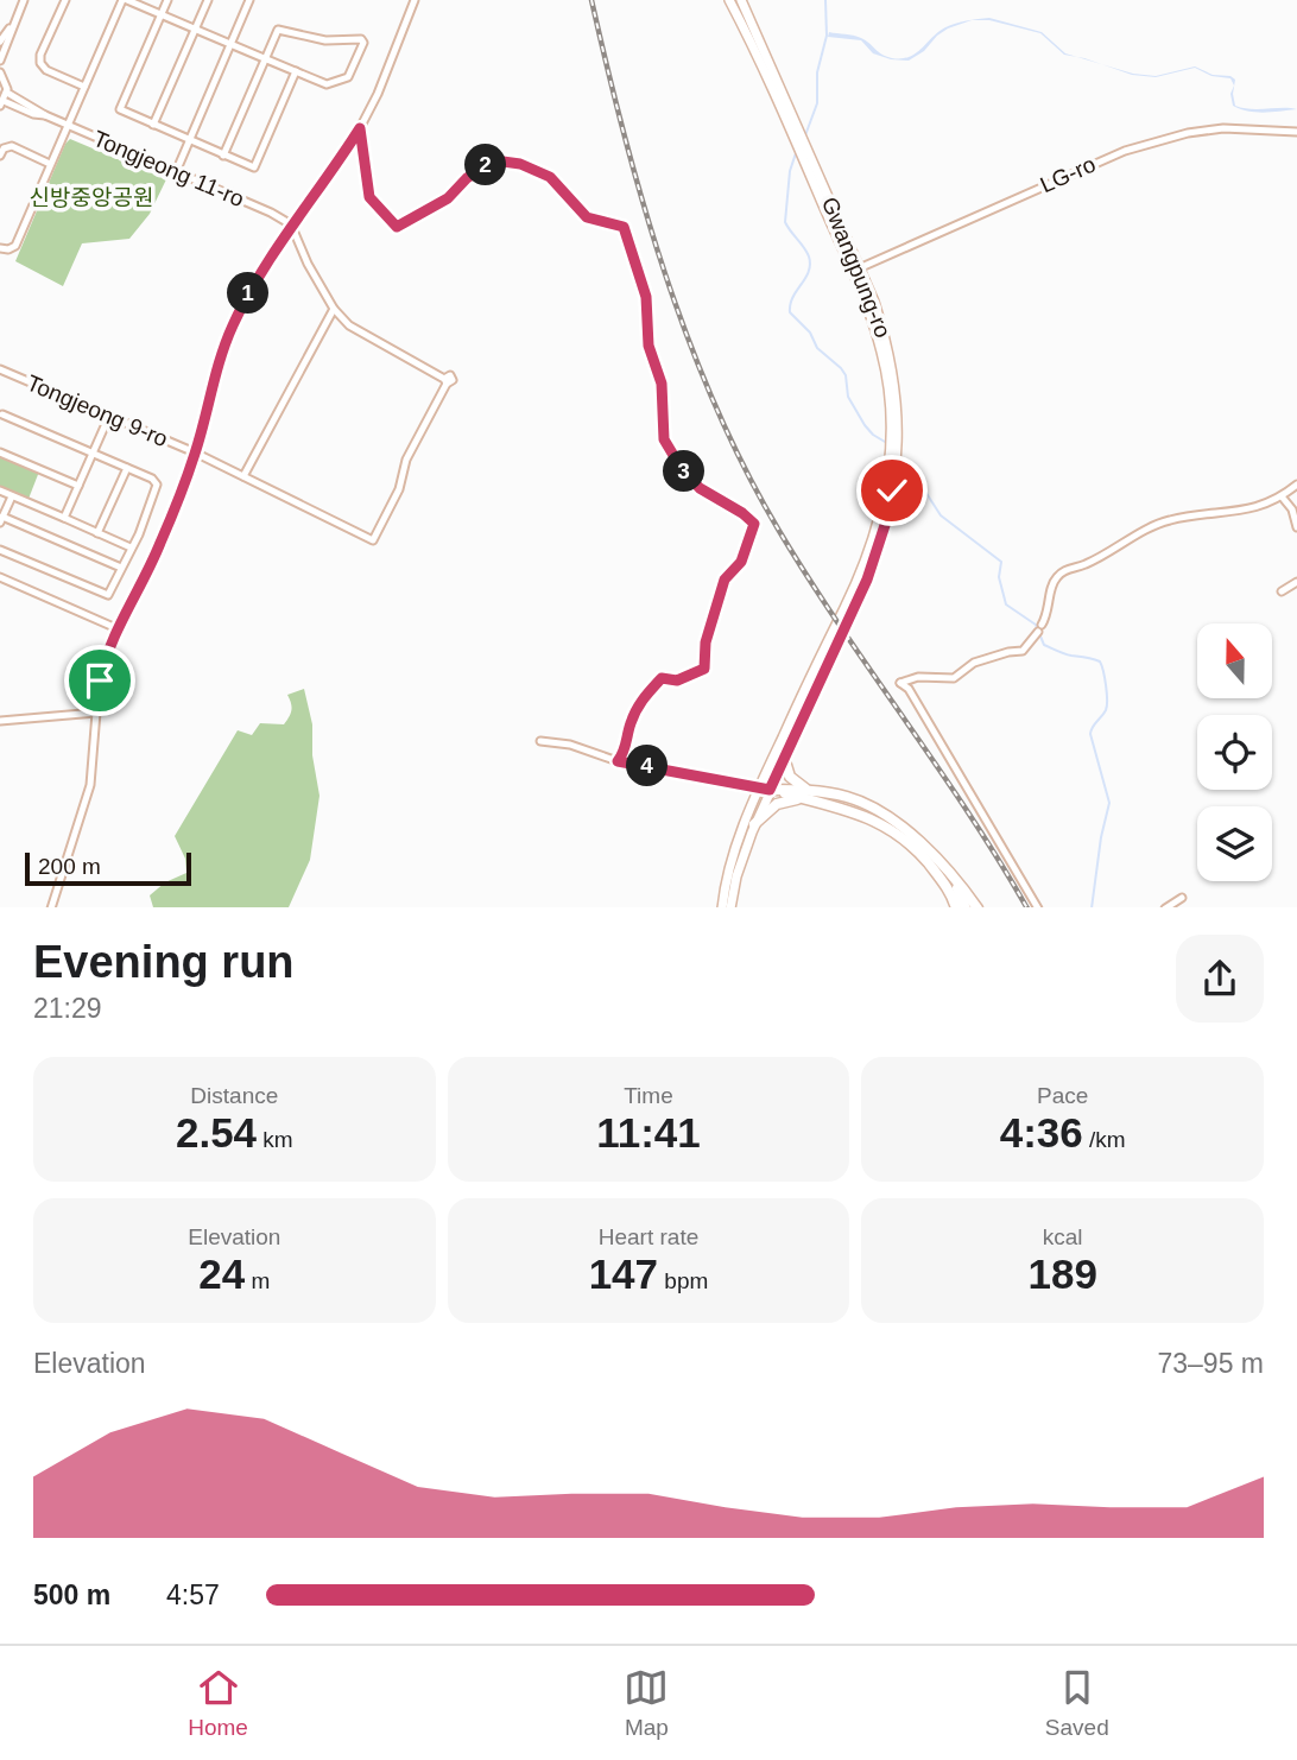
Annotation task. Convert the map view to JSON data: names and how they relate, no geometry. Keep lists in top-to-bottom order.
{
  "streets": {
    "main road": ["Gwangpung-ro"],
    "street": ["Tongjeong 11-ro", "LG-ro", "Tongjeong 9-ro"]
  },
  "crossings": [
    ["LG-ro", "Gwangpung-ro"]
  ],
  "parks": ["신방중앙공원"],
  "scale_bar": "200 m",
  "north": "top",
  "page": {
    "pins": [
      "2",
      "1",
      "3",
      "4"
    ],
    "scale": "200 m",
    "heading": ["Evening run", "21:29"],
    "stats": [
      ["Distance", "2.54 km"],
      ["Time", "11:41"],
      ["Pace", "4:36 /km"],
      ["Elevation", "24 m"],
      ["Heart rate", "147 bpm"],
      ["kcal", "189"]
    ],
    "chart": ["Elevation", "73–95 m"],
    "list": [
      {
        "name": "500 m",
        "note": "4:57"
      }
    ],
    "tabs": ["Home", "Map", "Saved"]
  }
}
